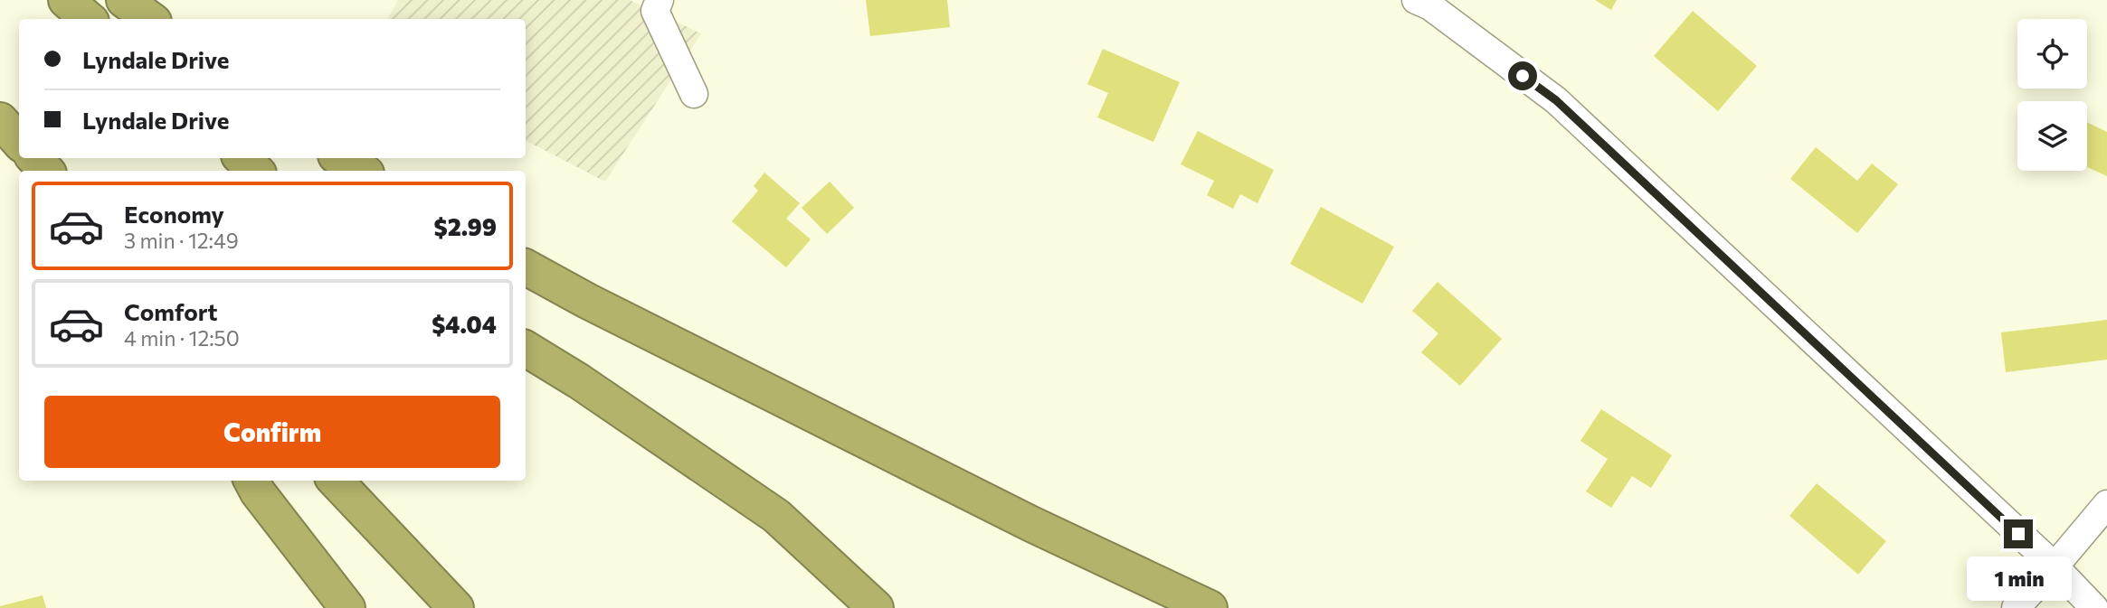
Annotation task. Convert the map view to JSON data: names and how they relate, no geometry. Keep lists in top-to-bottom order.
{
  "page": {
    "banner": ["Lyndale Drive", "Lyndale Drive"],
    "list": [
      {
        "name": "Economy",
        "note": "3 min · 12:49",
        "value": "$2.99"
      },
      {
        "name": "Comfort",
        "note": "4 min · 12:50",
        "value": "$4.04"
      }
    ],
    "buttons": "Confirm",
    "bubble": "1 min"
  }
}
